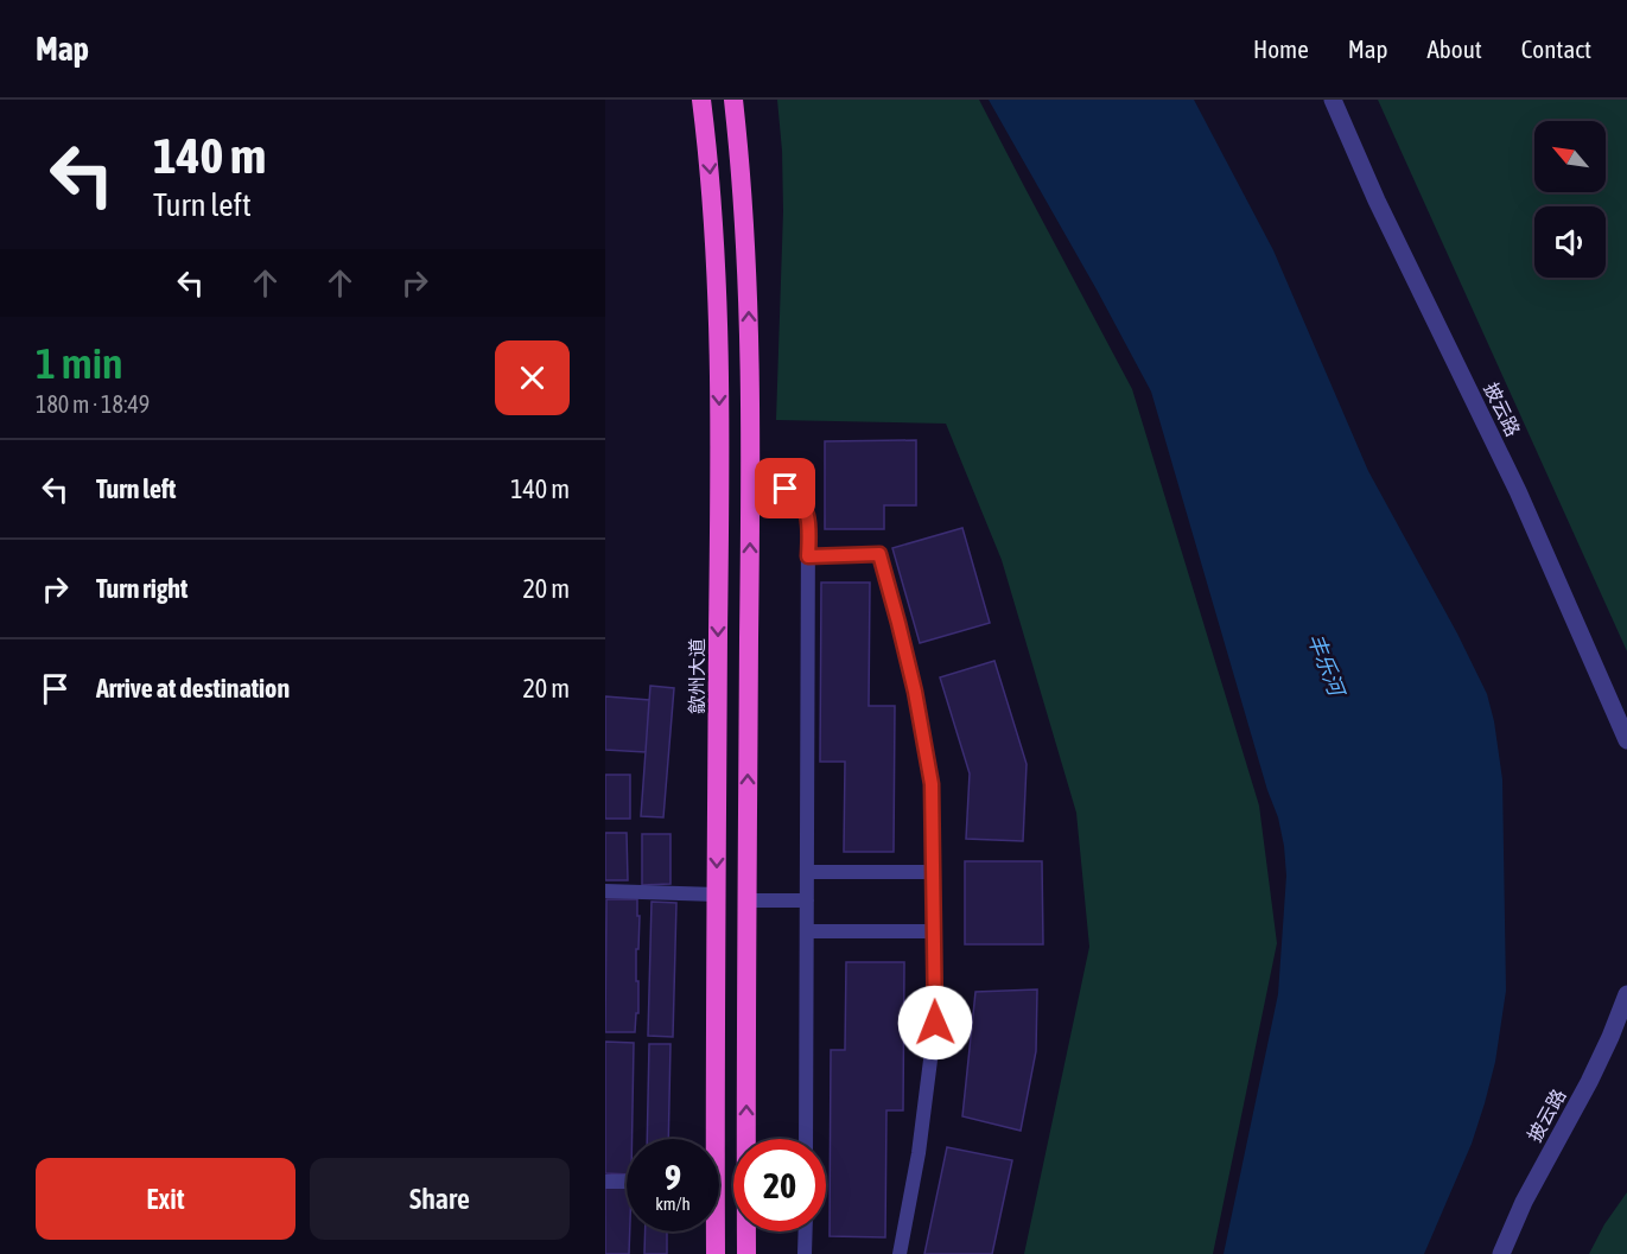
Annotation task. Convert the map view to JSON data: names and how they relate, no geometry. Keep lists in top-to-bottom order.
{
  "streets": {
    "highway": ["歙州大道"],
    "street": ["披云路"]
  },
  "water": ["丰乐河"],
  "north": "top left",
  "page": {
    "header": "Map",
    "nav": [
      "Home",
      "Map",
      "About",
      "Contact"
    ],
    "turn": ["140 m", "Turn left"],
    "heading": ["1 min", "180 m · 18:49"],
    "list": [
      {
        "name": "Turn left",
        "value": "140 m"
      },
      {
        "name": "Turn right",
        "value": "20 m"
      },
      {
        "name": "Arrive at destination",
        "value": "20 m"
      }
    ],
    "speed": "9 km/h",
    "limit": "20",
    "buttons": ["Exit", "Share"]
  }
}
